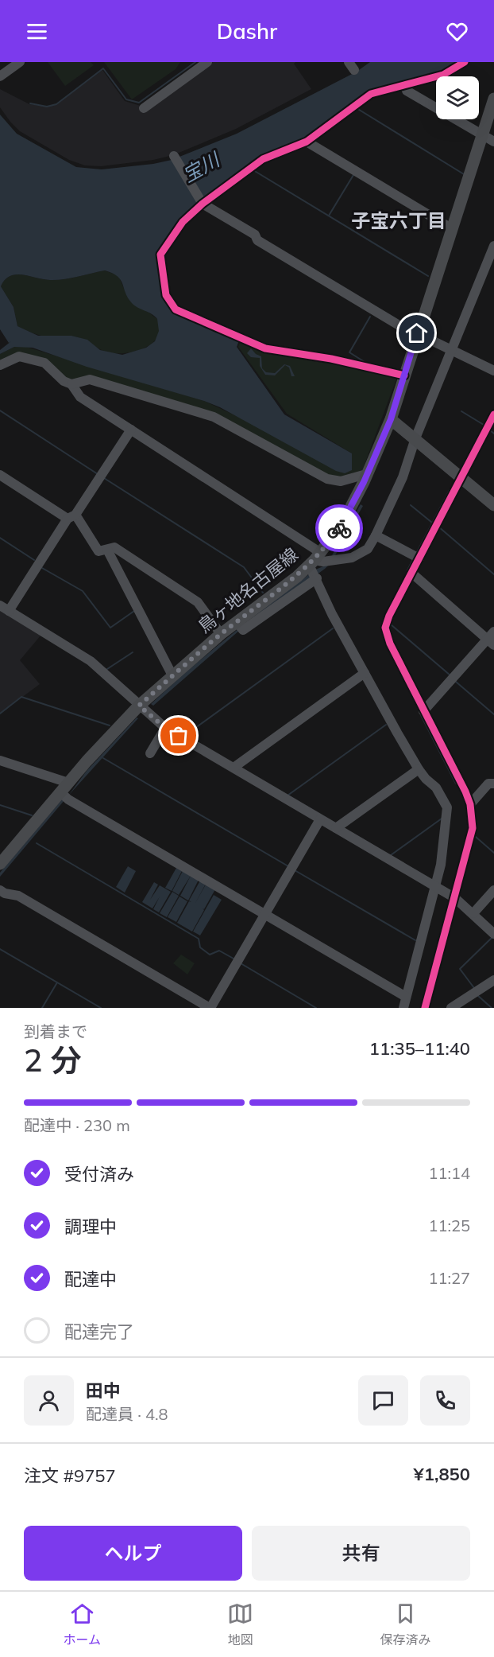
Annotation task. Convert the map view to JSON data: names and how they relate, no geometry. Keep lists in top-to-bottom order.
{
  "streets": {
    "main road": ["鳥ヶ地名古屋線"]
  },
  "districts": ["子宝六丁目"],
  "water": ["宝川"],
  "page": {
    "header": "Dashr",
    "heading": ["2 分", "到着まで", "11:35–11:40"],
    "panel": [
      "田中",
      "配達員 · 4.8",
      "注文 #9757",
      "¥1,850"
    ],
    "bar": "配達中 · 230 m",
    "list": [
      ["受付済み", "11:14"],
      ["調理中", "11:25"],
      ["配達中", "11:27"],
      "配達完了"
    ],
    "buttons": ["ヘルプ", "共有"],
    "tabs": ["ホーム", "地図", "保存済み"]
  }
}
